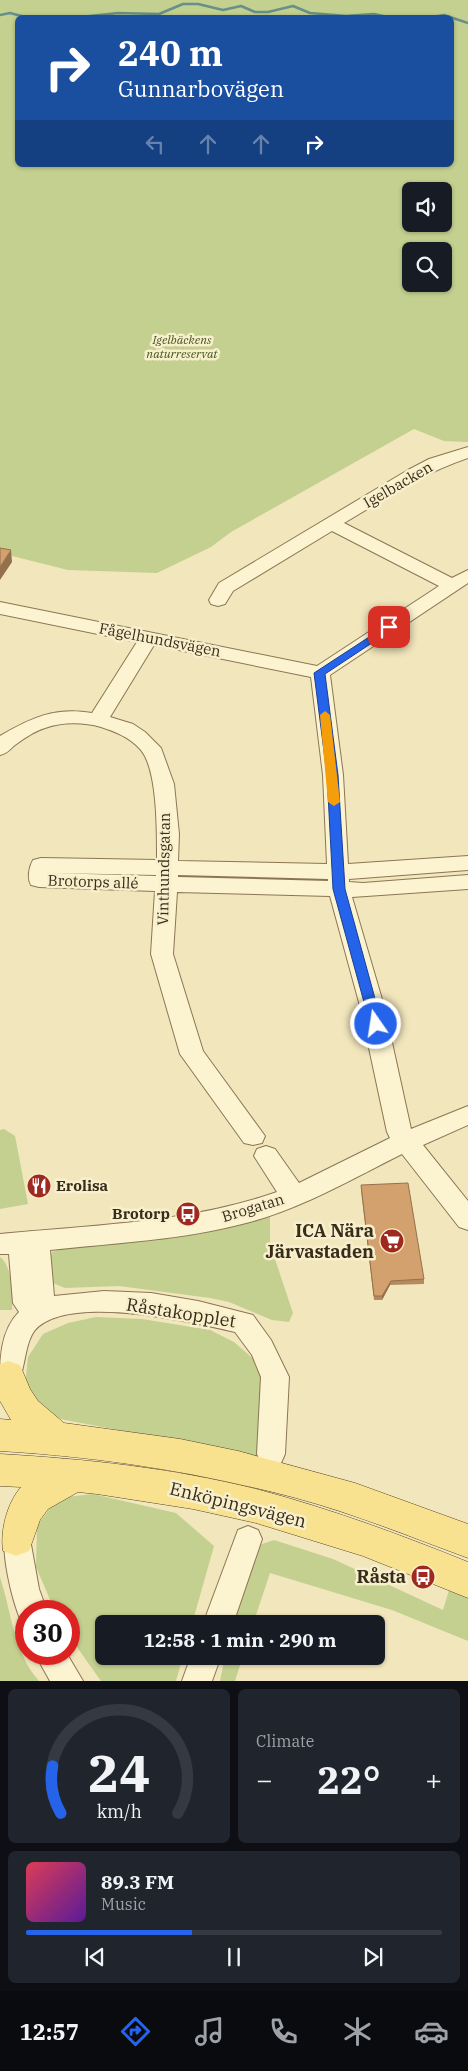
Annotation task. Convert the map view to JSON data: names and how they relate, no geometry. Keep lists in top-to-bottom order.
{
  "streets": {
    "main road": ["Enköpingsvägen"],
    "street": [
      "Igelbacken",
      "Fågelhundsvägen",
      "Vinthundsgatan",
      "Brogatan",
      "Råstakopplet"
    ]
  },
  "crossings": [
    ["Vinthundsgatan", "Brogatan"]
  ],
  "parks": ["Igelbäckens naturreservat"],
  "places": {
    "restaurant": ["Erolisa"],
    "bus stop": ["Brotorp", "Råsta"],
    "supermarket": ["ICA Nära Järvastaden"]
  },
  "page": {
    "turn": ["240 m", "Gunnarbovägen"],
    "limit": "30",
    "trip": "12:58 · 1 min · 290 m",
    "tile": "Climate",
    "heat": ["−", "22°", "+"],
    "song": ["89.3 FM", "Music"],
    "tabs": "12:57",
    "gauge": ["24", "km/h"]
  }
}
